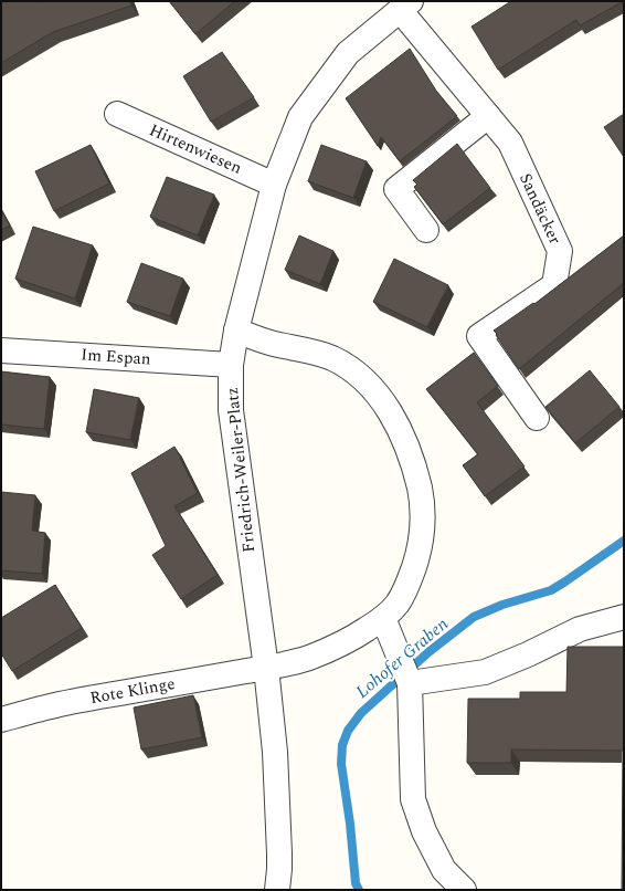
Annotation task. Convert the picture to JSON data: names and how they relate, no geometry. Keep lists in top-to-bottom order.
{
  "streets": {
    "street": [
      "Hirtenwiesen",
      "Sandäcker",
      "Im Espan",
      "Friedrich-Weiler-Platz",
      "Rote Klinge"
    ]
  },
  "crossings": [
    ["Hirtenwiesen", "Friedrich-Weiler-Platz"],
    ["Sandäcker", "Friedrich-Weiler-Platz"],
    ["Im Espan", "Friedrich-Weiler-Platz"],
    ["Friedrich-Weiler-Platz", "Rote Klinge"]
  ],
  "water": ["Lohofer Graben"]
}
